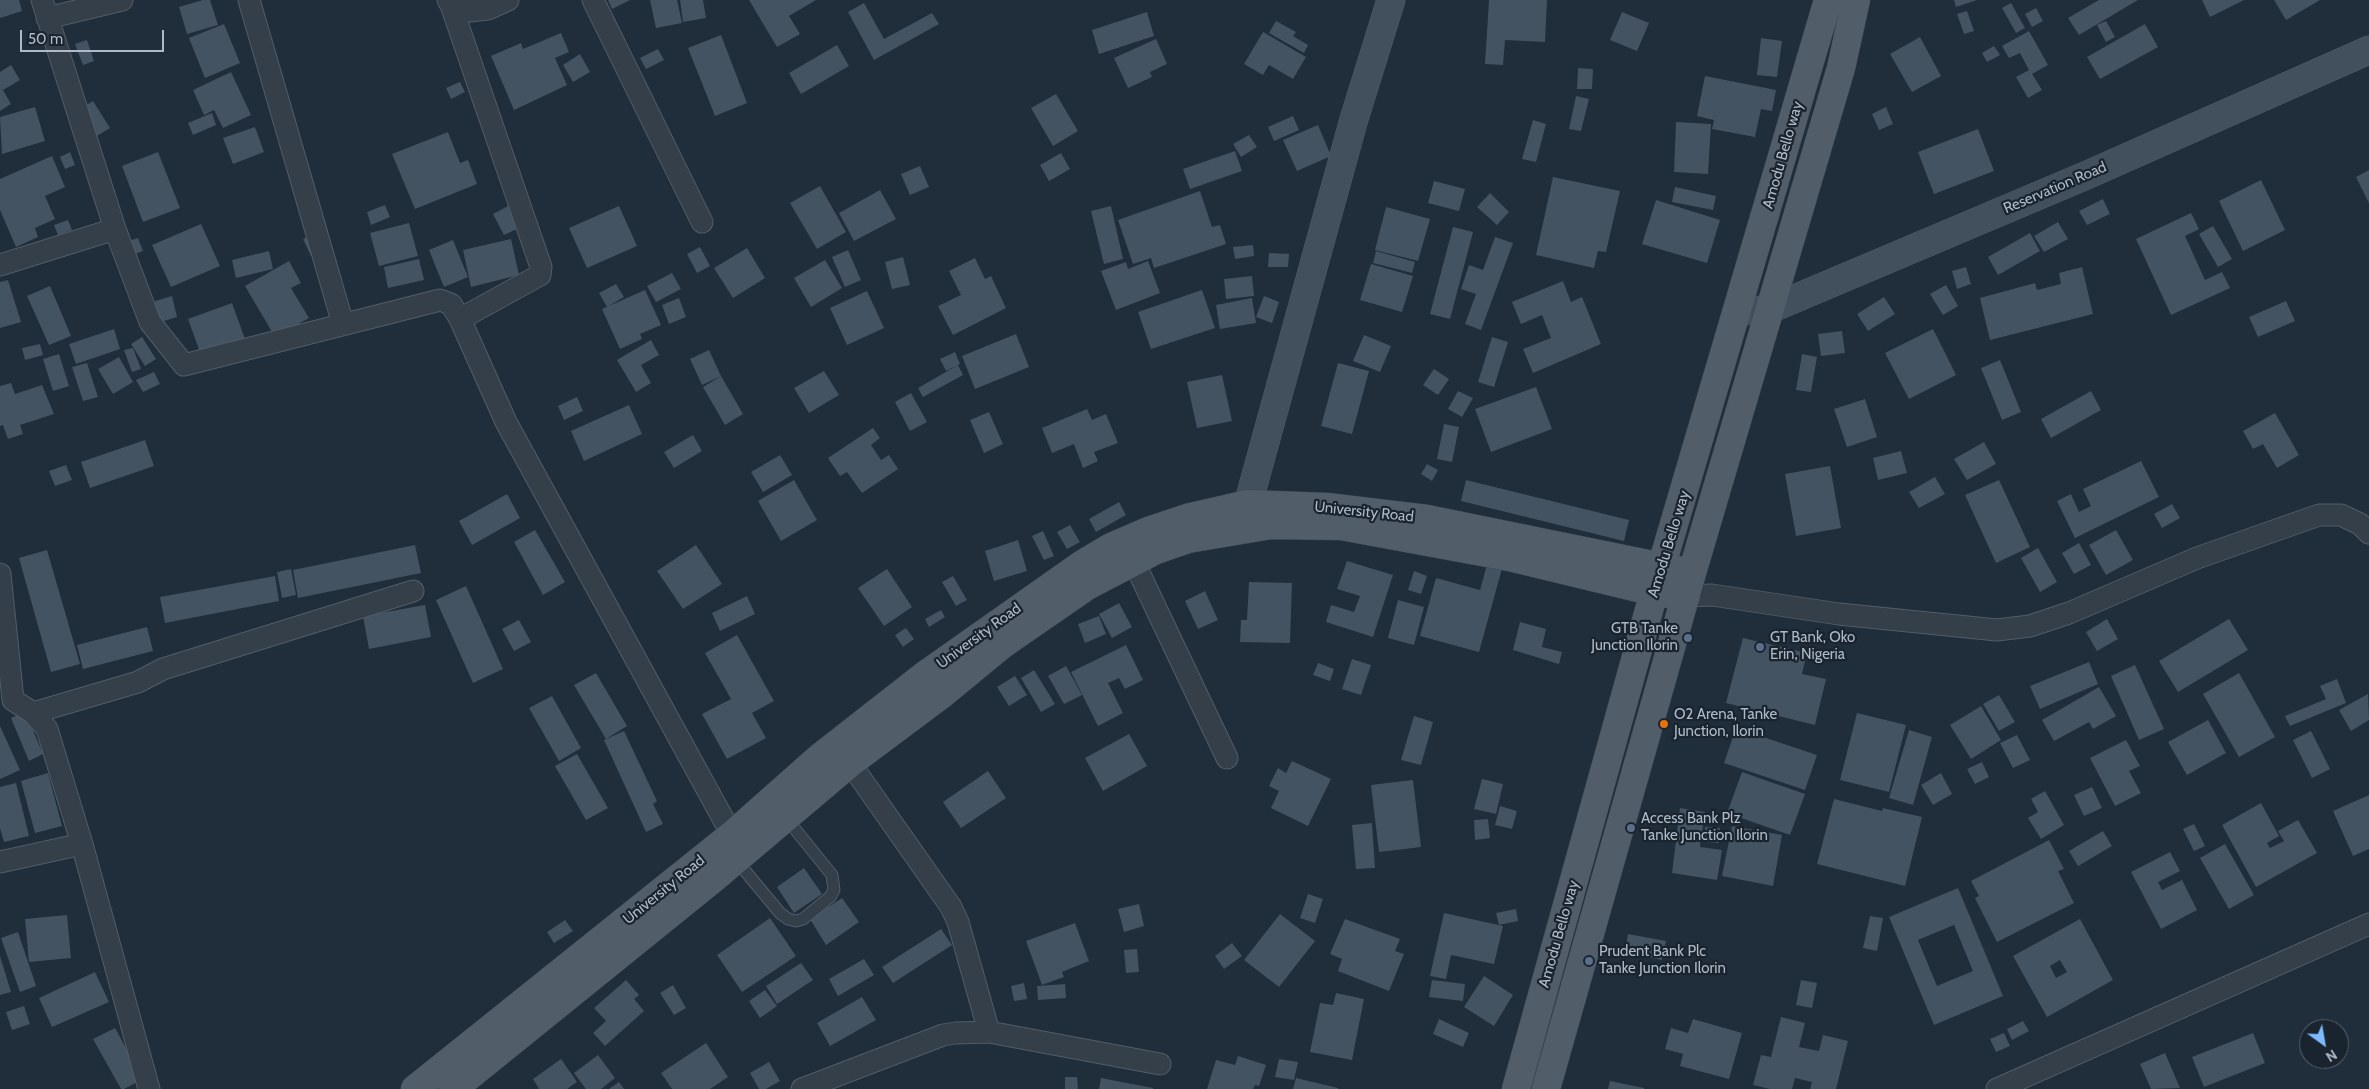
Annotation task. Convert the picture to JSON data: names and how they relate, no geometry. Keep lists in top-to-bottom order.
{
  "streets": {
    "main road": ["Amodu Bello way", "University Road"],
    "street": ["Reservation Road"]
  },
  "crossings": [
    ["Amodu Bello way", "Reservation Road"],
    ["Amodu Bello way", "University Road"]
  ],
  "places": [
    "GTB Tanke Junction Ilorin",
    "GT Bank, Oko Erin, Nigeria",
    "O2 Arena, Tanke Junction, Ilorin",
    "Access Bank Plz Tanke Junction Ilorin",
    "Prudent Bank Plc Tanke Junction Ilorin"
  ],
  "scale_bar": "50 m",
  "north": "bottom right"
}
